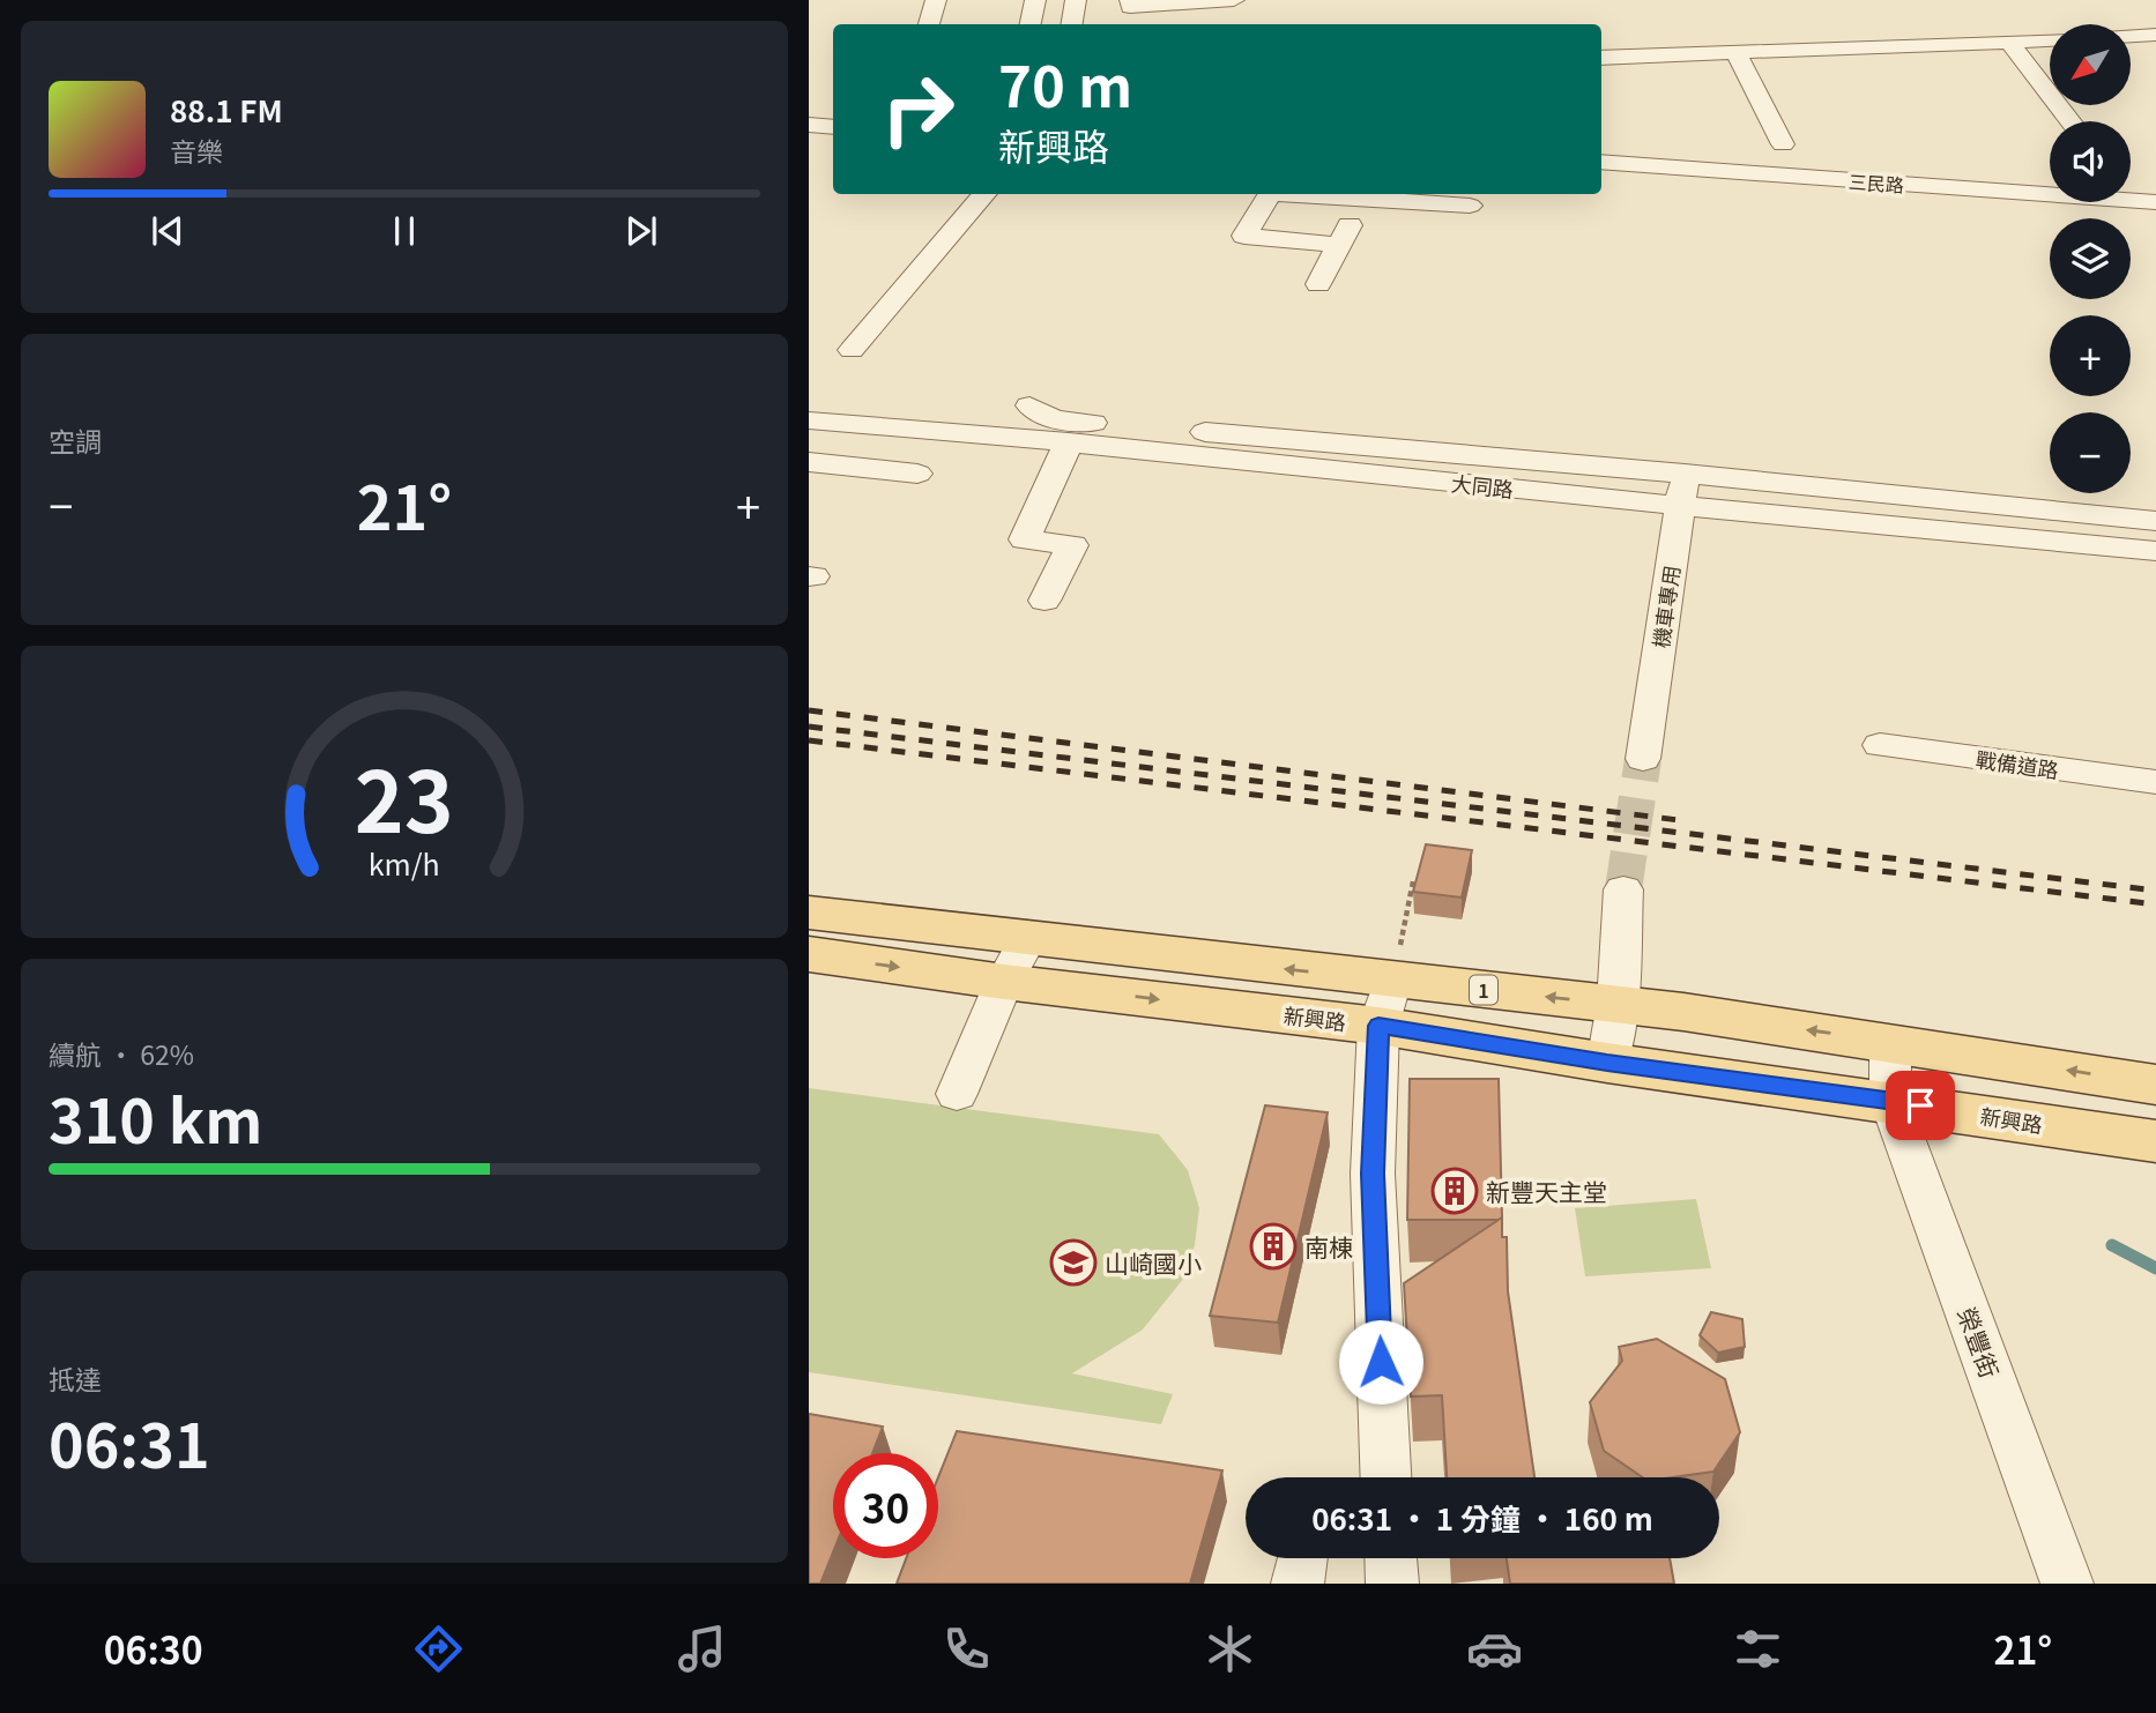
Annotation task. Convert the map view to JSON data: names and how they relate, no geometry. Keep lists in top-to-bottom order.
{
  "streets": {
    "main road": ["1", "新興路"],
    "street": [
      "三民路",
      "大同路",
      "機車專用",
      "戰備道路",
      "榮豐街"
    ]
  },
  "crossings": [
    ["大同路", "機車專用"],
    ["新興路", "榮豐街"]
  ],
  "places": {
    "building": ["新豐天主堂", "南棟"],
    "school or university": ["山崎國小"]
  },
  "north": "bottom left",
  "page": {
    "map_buttons": ["+", "−"],
    "turn": ["70 m", "新興路"],
    "song": ["88.1 FM", "音樂"],
    "tile": [
      "空調",
      ["續航 · 62%", "310 km"],
      ["抵達", "06:31"]
    ],
    "heat": ["−", "21°", "+"],
    "limit": "30",
    "trip": "06:31 · 1 分鐘 · 160 m",
    "tabs": ["06:30", "21°"],
    "gauge": ["23", "km/h"]
  }
}
